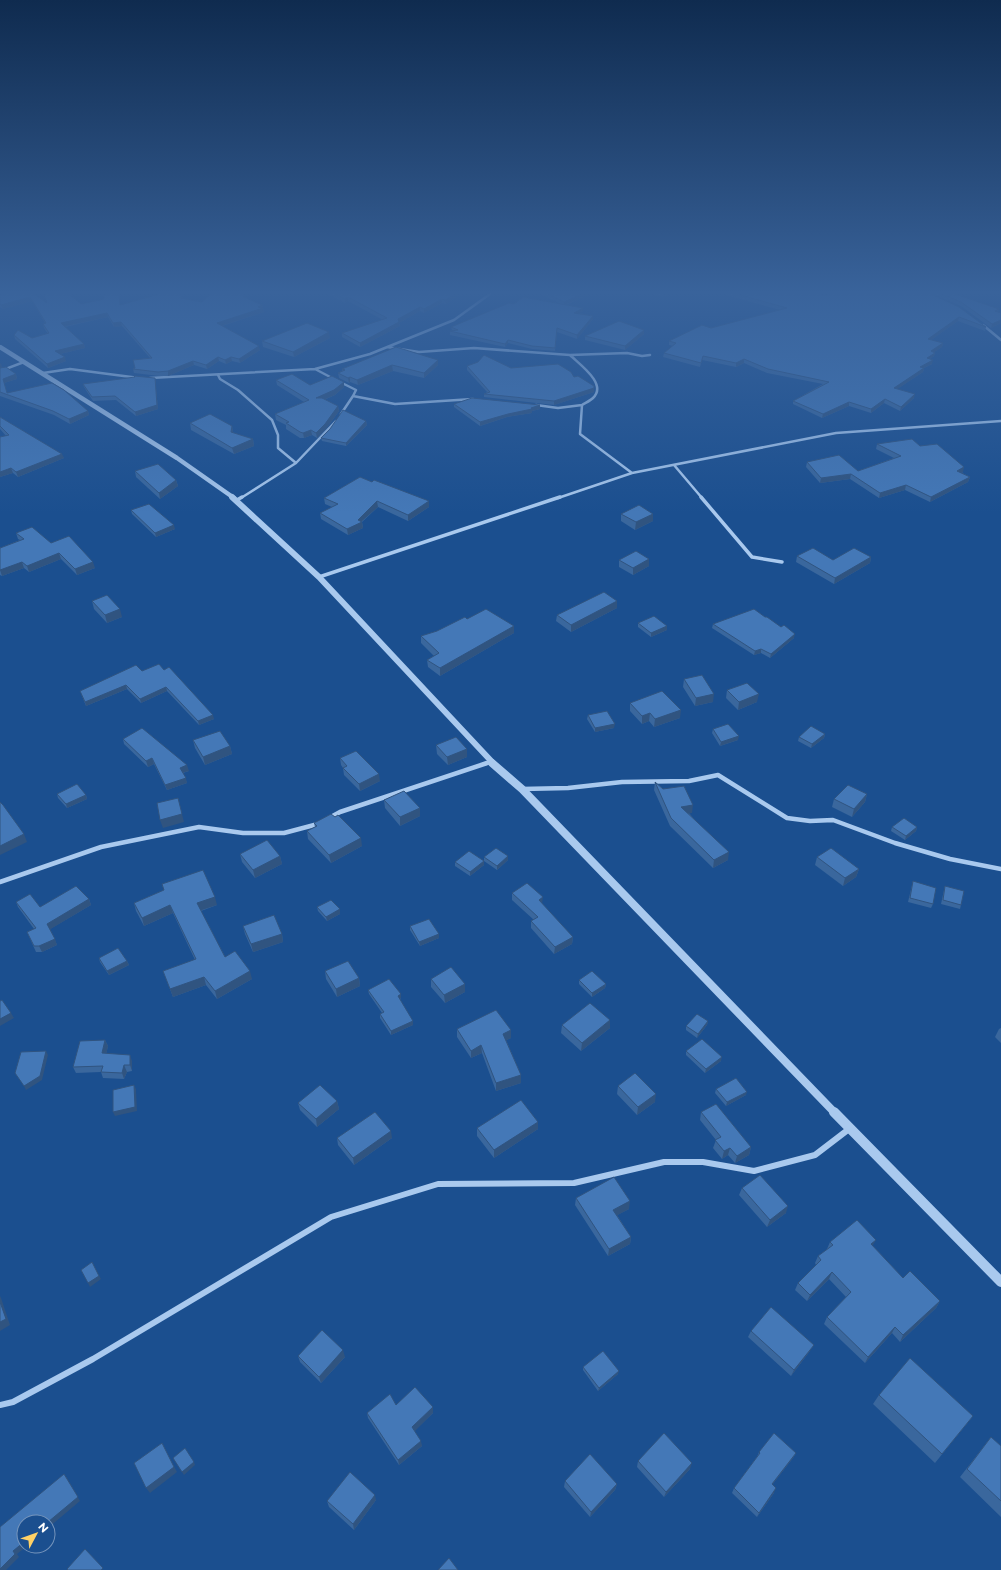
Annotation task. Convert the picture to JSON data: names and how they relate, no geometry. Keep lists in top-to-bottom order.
{
  "north": "top right"
}
